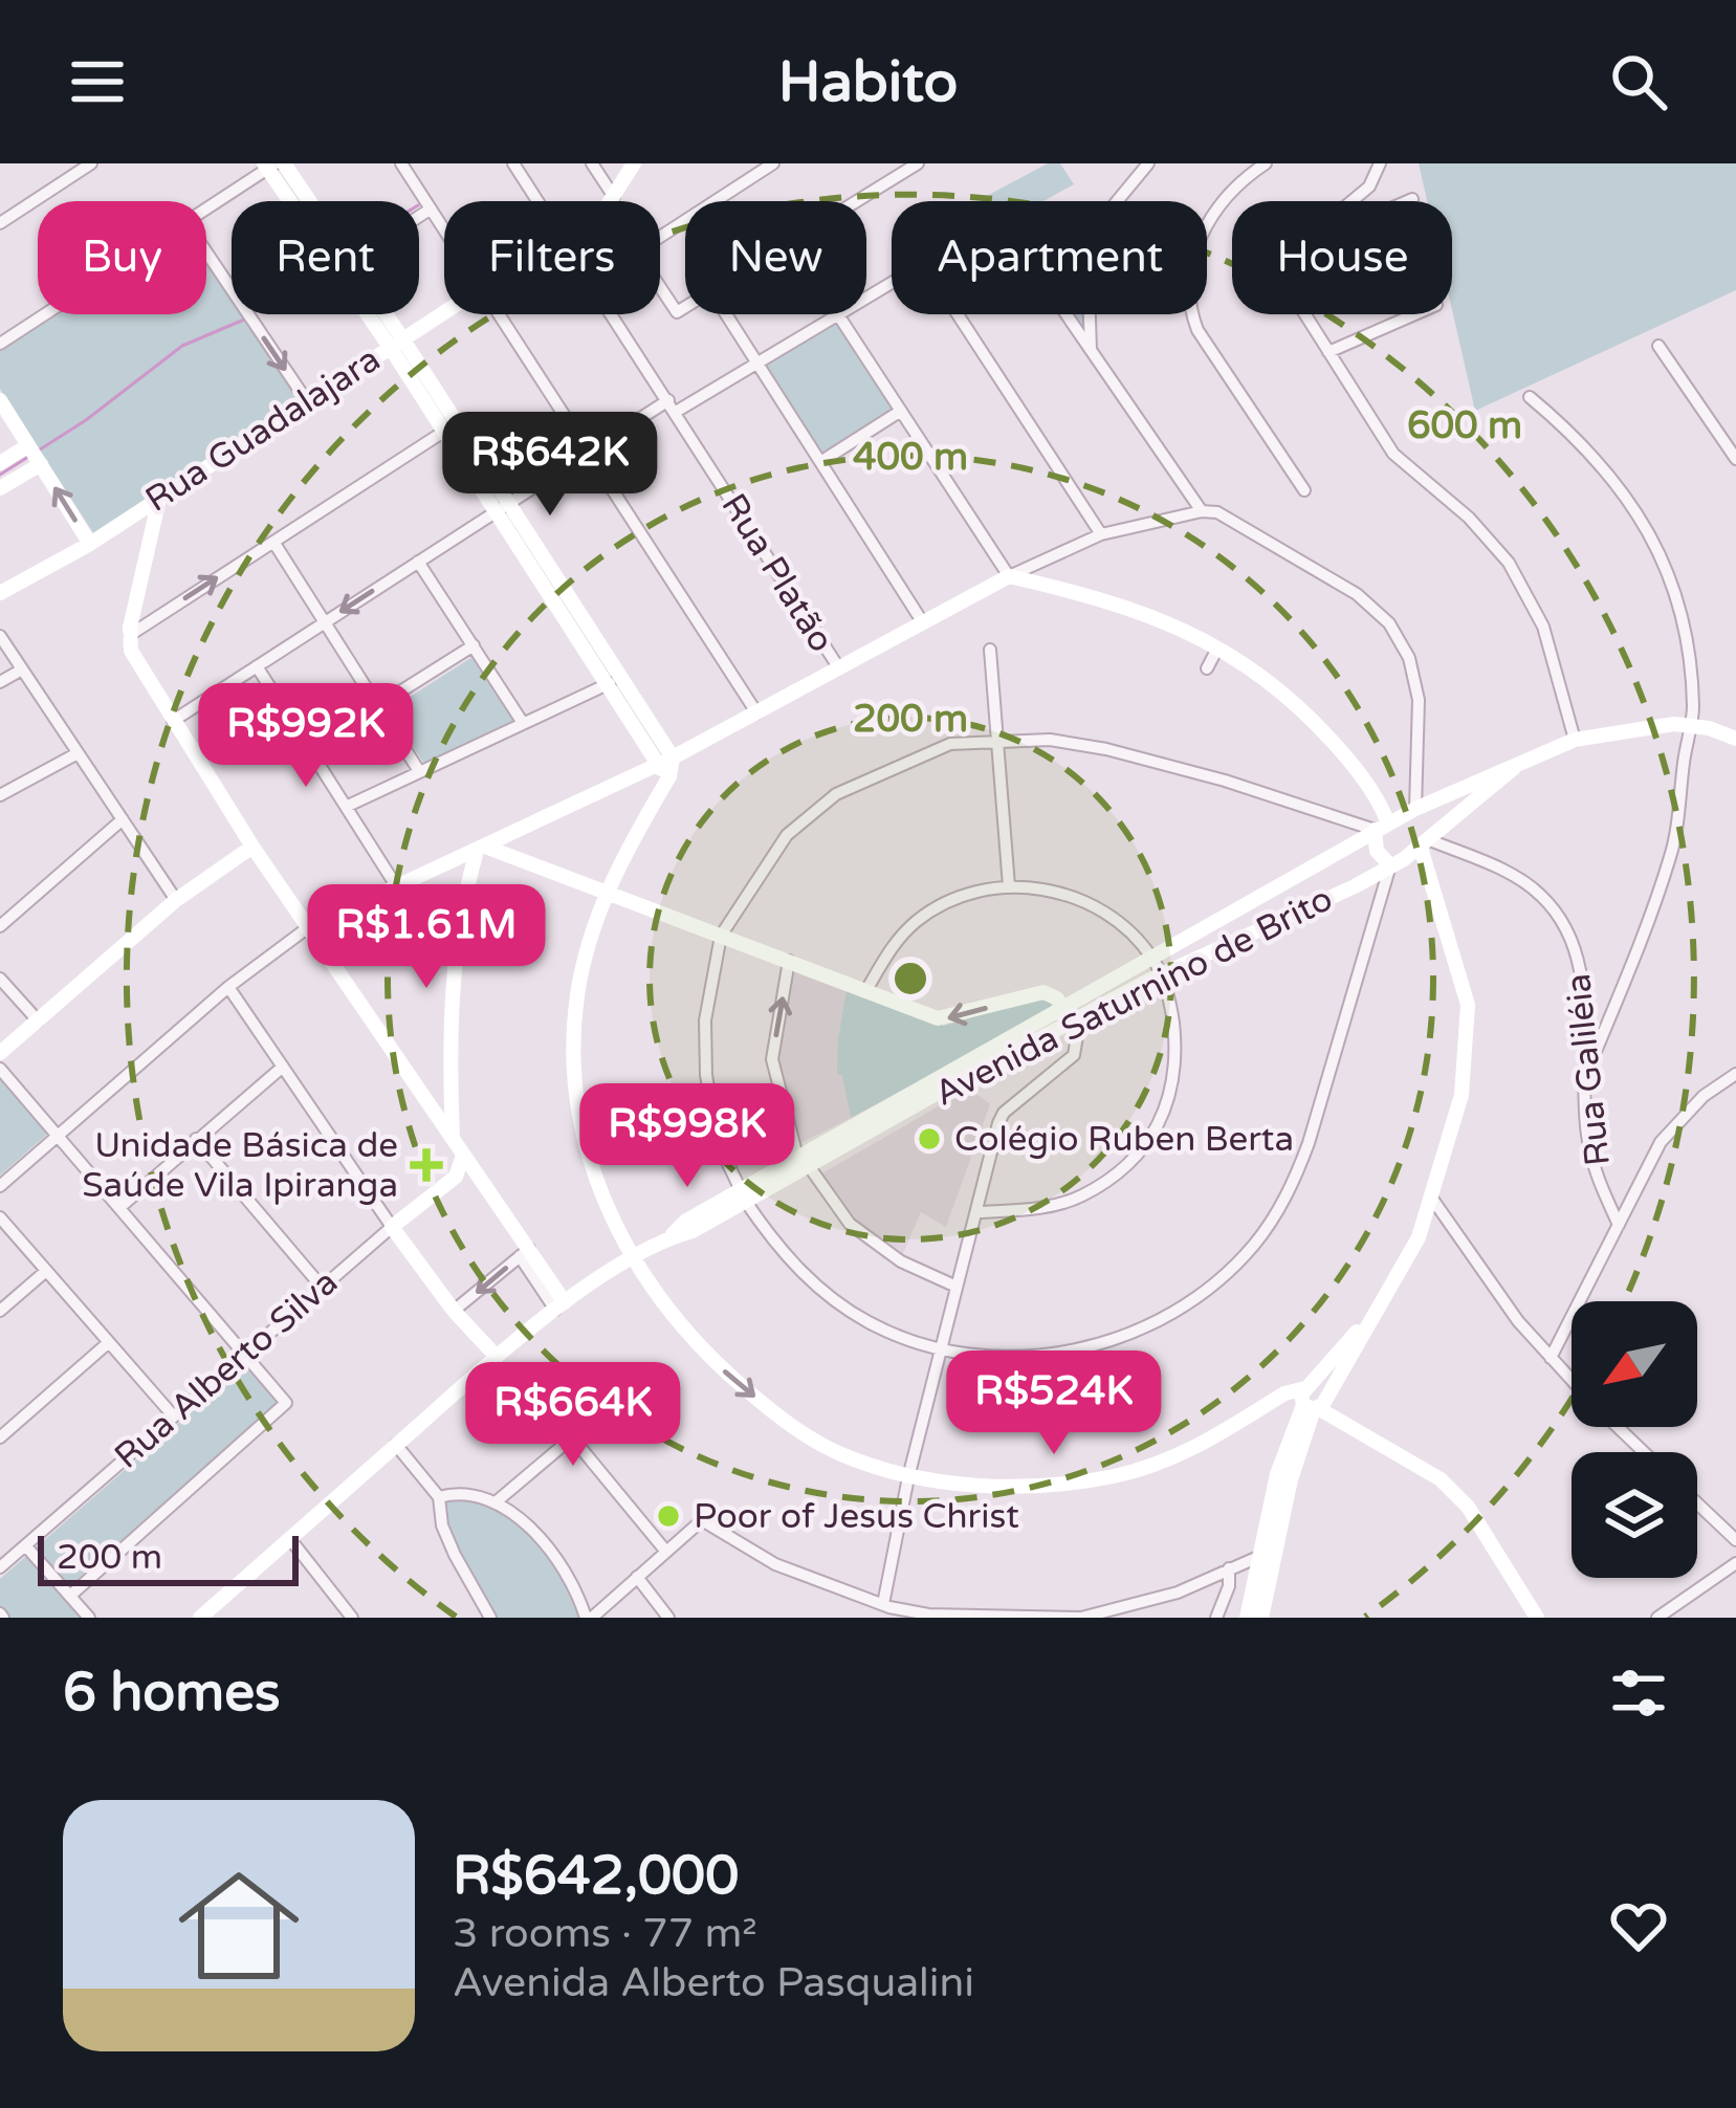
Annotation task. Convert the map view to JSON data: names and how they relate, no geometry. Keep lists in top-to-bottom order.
{
  "streets": {
    "main road": ["Rua Guadalajara", "Avenida Saturnino de Brito", "Rua Alberto Silva"],
    "street": ["Rua Platão", "Rua Galiléia"]
  },
  "crossings": [
    ["Avenida Saturnino de Brito", "Rua Galiléia"]
  ],
  "places": {
    "other": ["Colégio Ruben Berta", "Poor of Jesus Christ"],
    "health": ["Unidade Básica de Saúde Vila Ipiranga"]
  },
  "scale_bar": "200 m",
  "north": "bottom left",
  "page": {
    "header": "Habito",
    "chip": [
      "Buy",
      "Rent",
      "Filters",
      "New",
      "Apartment",
      "House"
    ],
    "price": [
      "R$642K",
      "R$992K",
      "R$1.61M",
      "R$998K",
      "R$524K",
      "R$664K"
    ],
    "scale": "200 m",
    "heading": "6 homes",
    "list": [
      {
        "name": "R$642,000",
        "note": "3 rooms · 77 m² · Avenida Alberto Pasqualini"
      }
    ]
  },
  "rings": ["600 m", "400 m", "200 m"]
}
